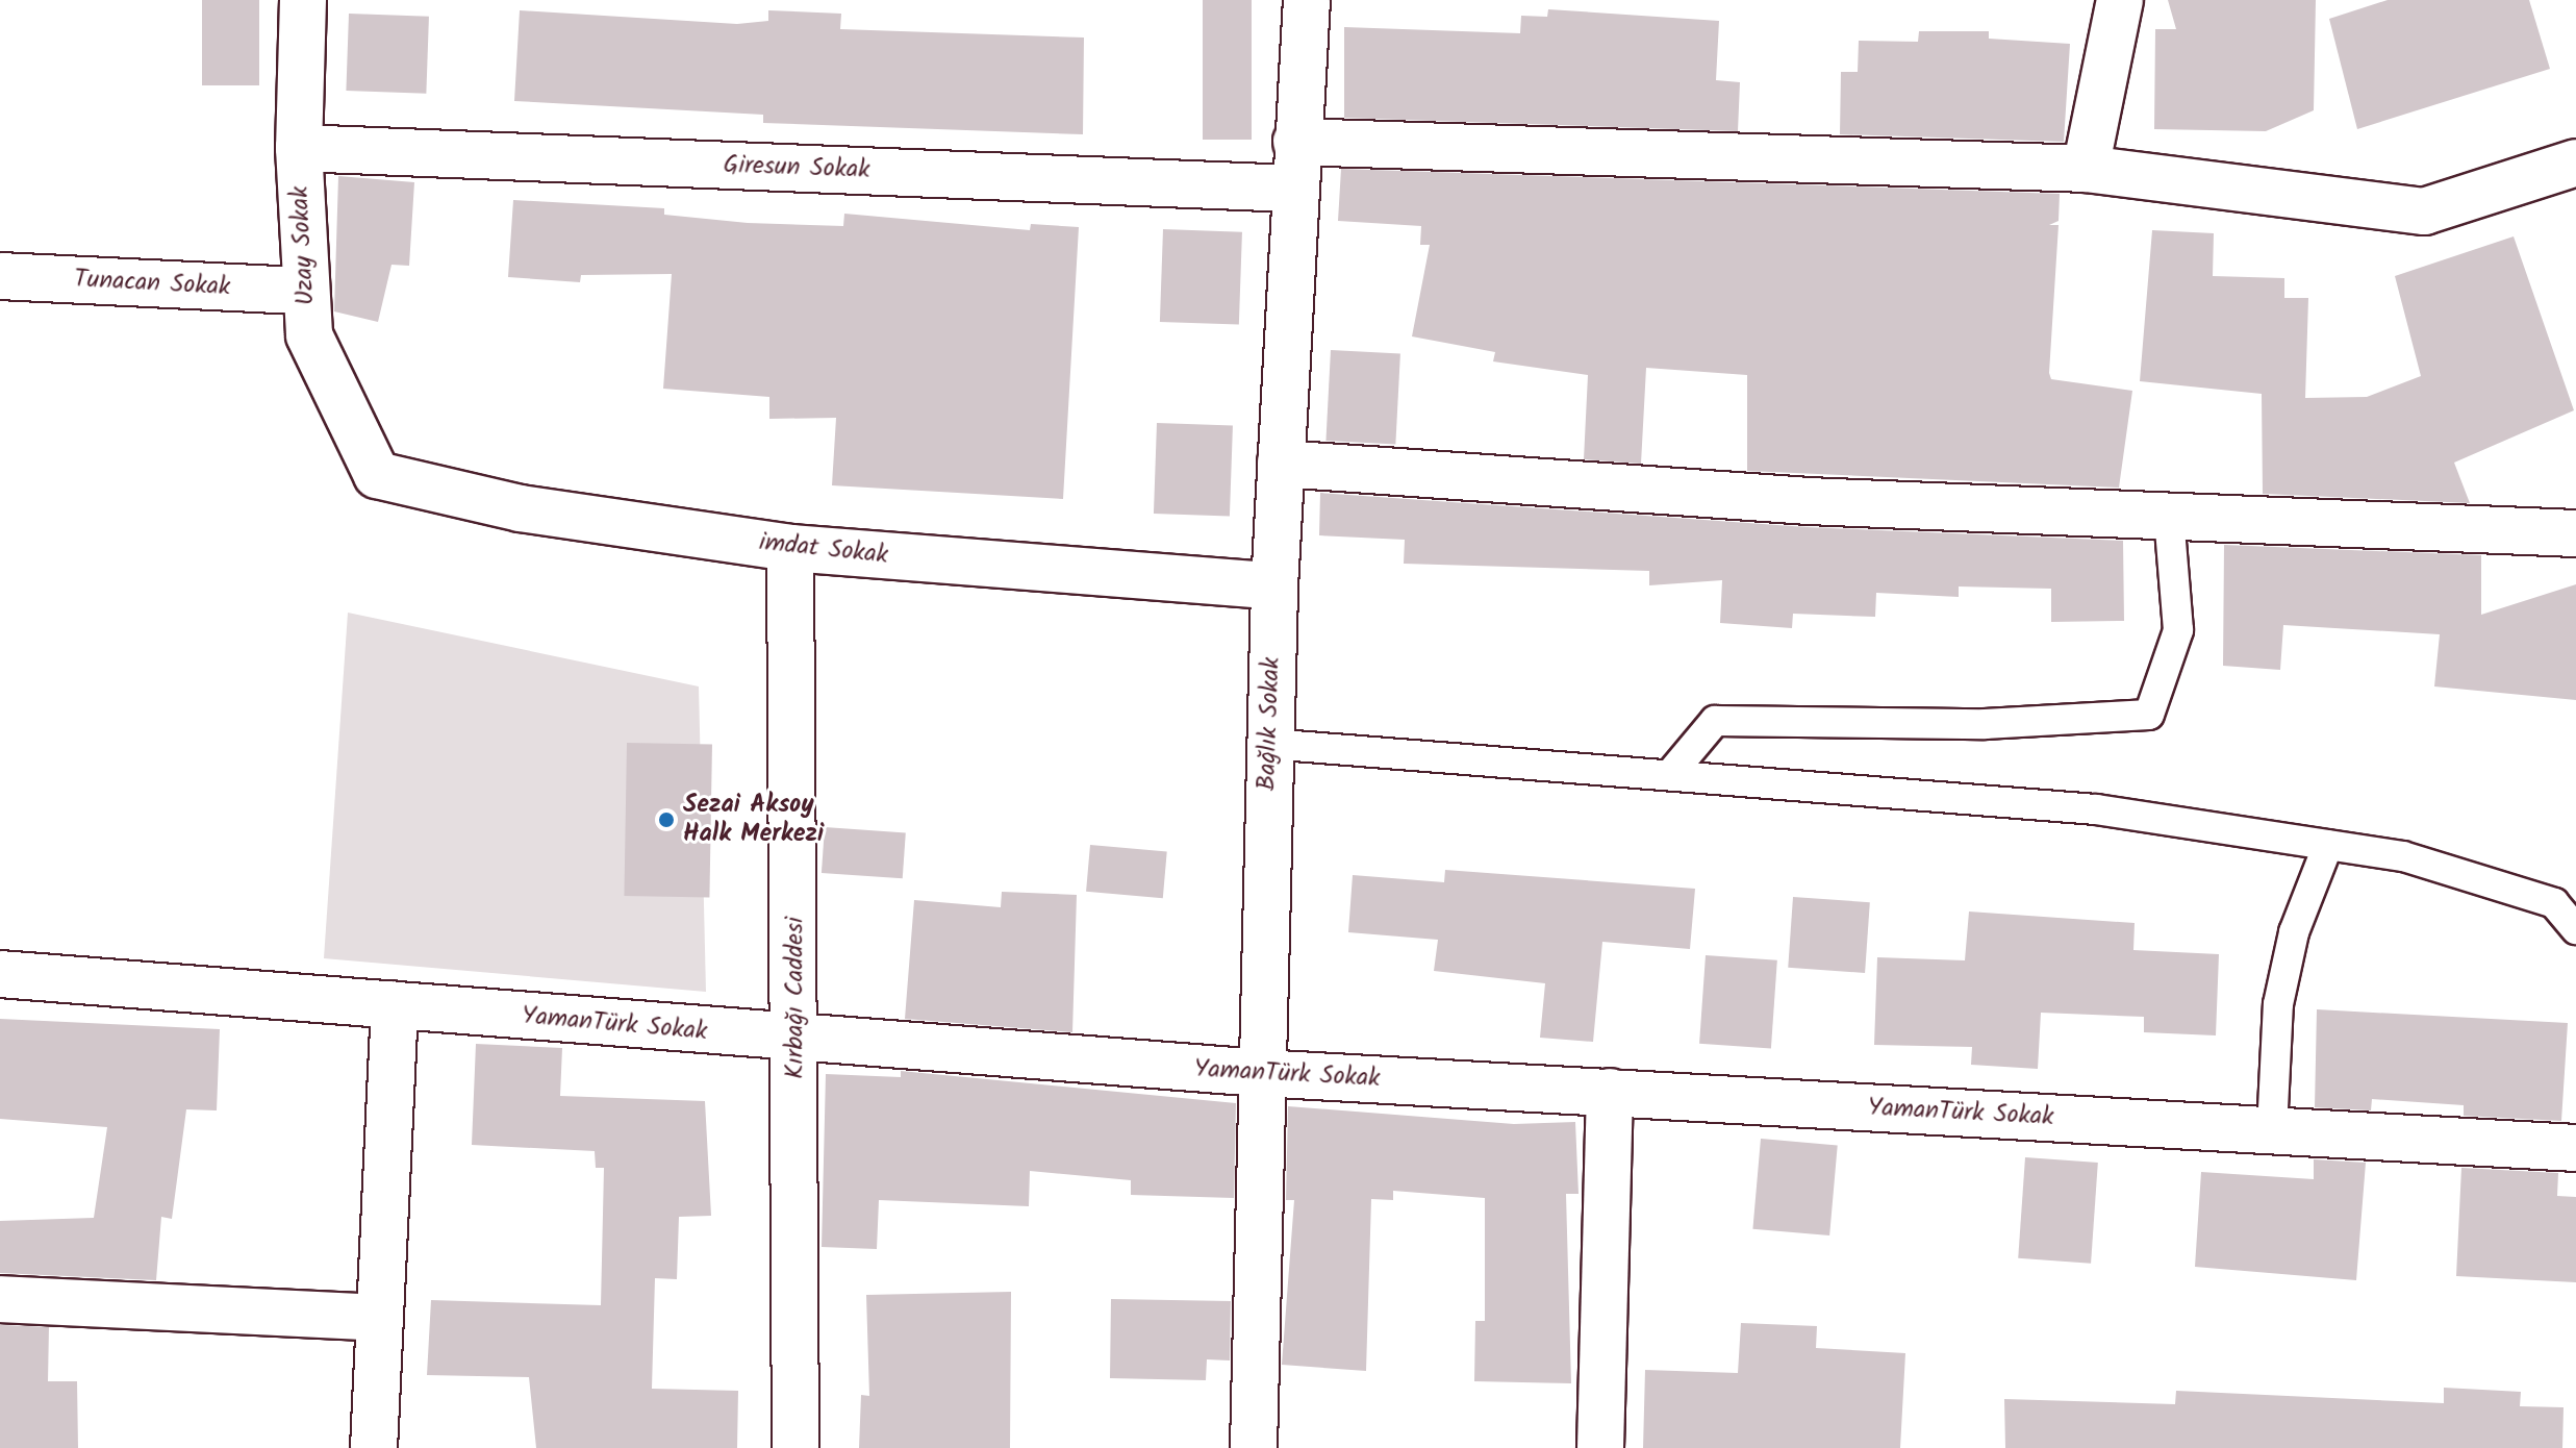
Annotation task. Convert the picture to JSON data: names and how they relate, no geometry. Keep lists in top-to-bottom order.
{
  "streets": {
    "street": [
      "Giresun Sokak",
      "Uzay Sokak",
      "Tunacan Sokak",
      "imdat Sokak",
      "Bağlık Sokak",
      "Kırbağı Caddesi",
      "YamanTürk Sokak"
    ]
  },
  "crossings": [
    ["Giresun Sokak", "Uzay Sokak"],
    ["Giresun Sokak", "Bağlık Sokak"],
    ["Uzay Sokak", "Tunacan Sokak"],
    ["Uzay Sokak", "imdat Sokak"],
    ["imdat Sokak", "Bağlık Sokak"],
    ["imdat Sokak", "Kırbağı Caddesi"],
    ["Bağlık Sokak", "YamanTürk Sokak"],
    ["Kırbağı Caddesi", "YamanTürk Sokak"]
  ],
  "places": ["Sezai Aksoy Halk Merkezi"]
}
